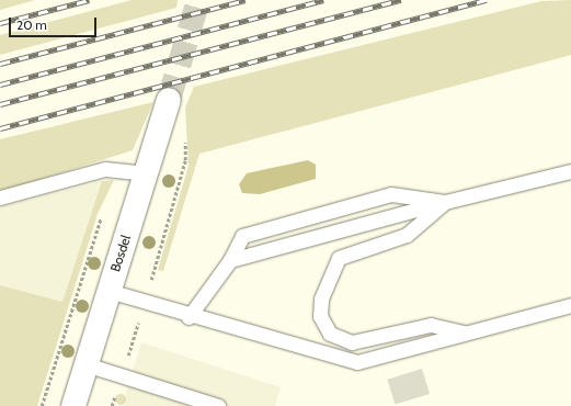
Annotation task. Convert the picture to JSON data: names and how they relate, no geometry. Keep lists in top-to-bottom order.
{
  "streets": {
    "street": ["Bosdel"]
  },
  "scale_bar": "20 m"
}
